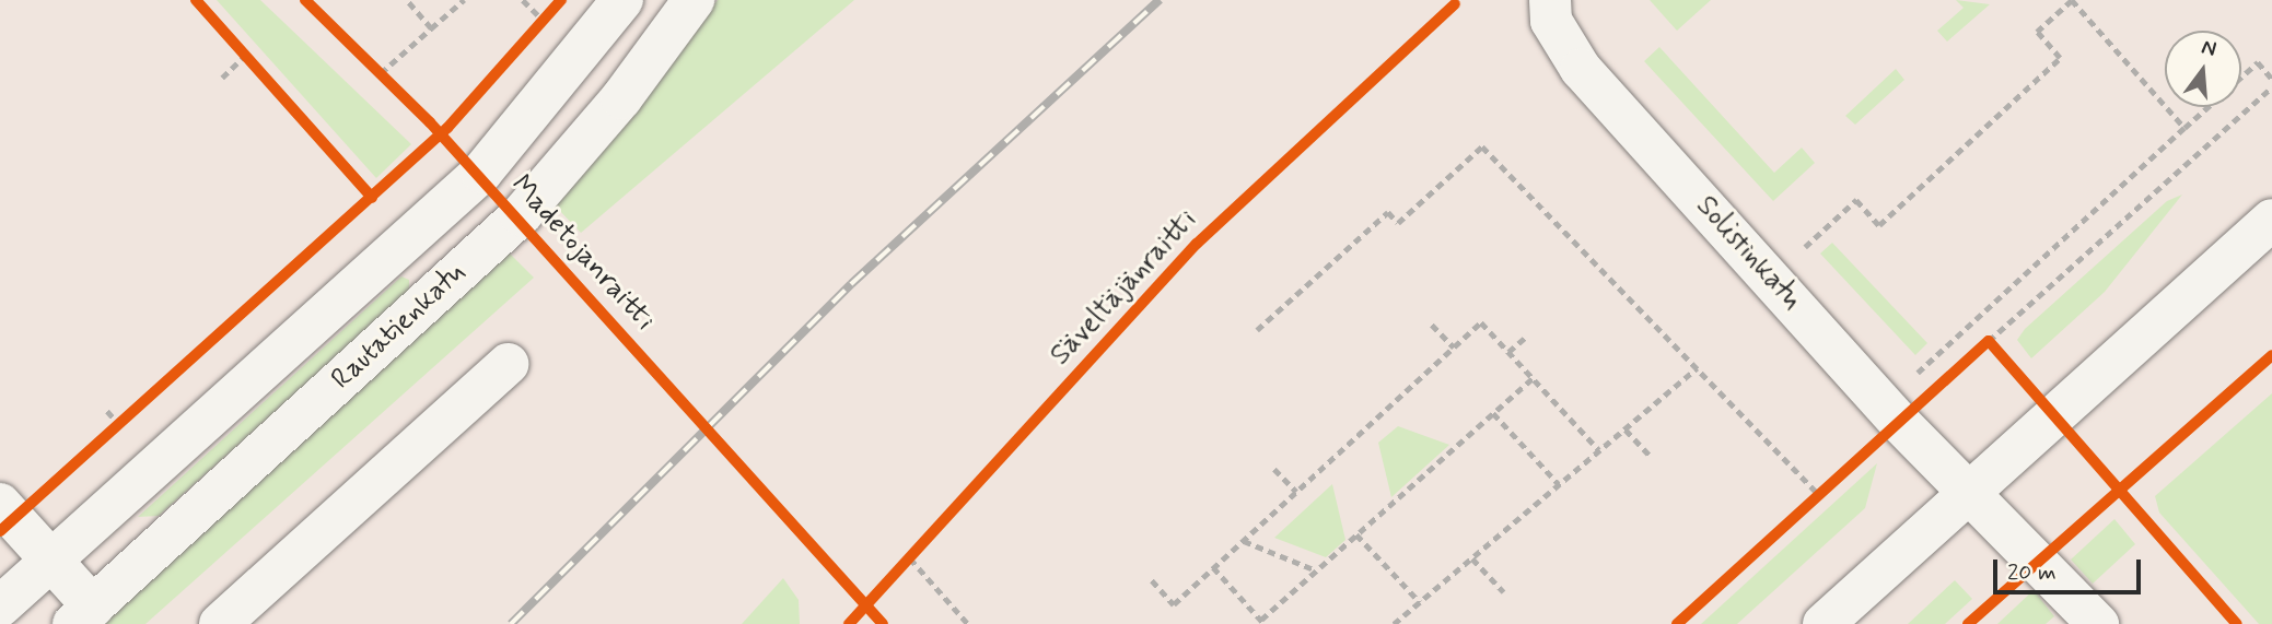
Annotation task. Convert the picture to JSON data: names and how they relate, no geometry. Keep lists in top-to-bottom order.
{
  "streets": {
    "main road": ["Solistinkatu", "Rautatienkatu"],
    "cycle path": ["Madetojanraitti", "Säveltäjänraitti"]
  },
  "scale_bar": "20 m",
  "north": "top"
}
